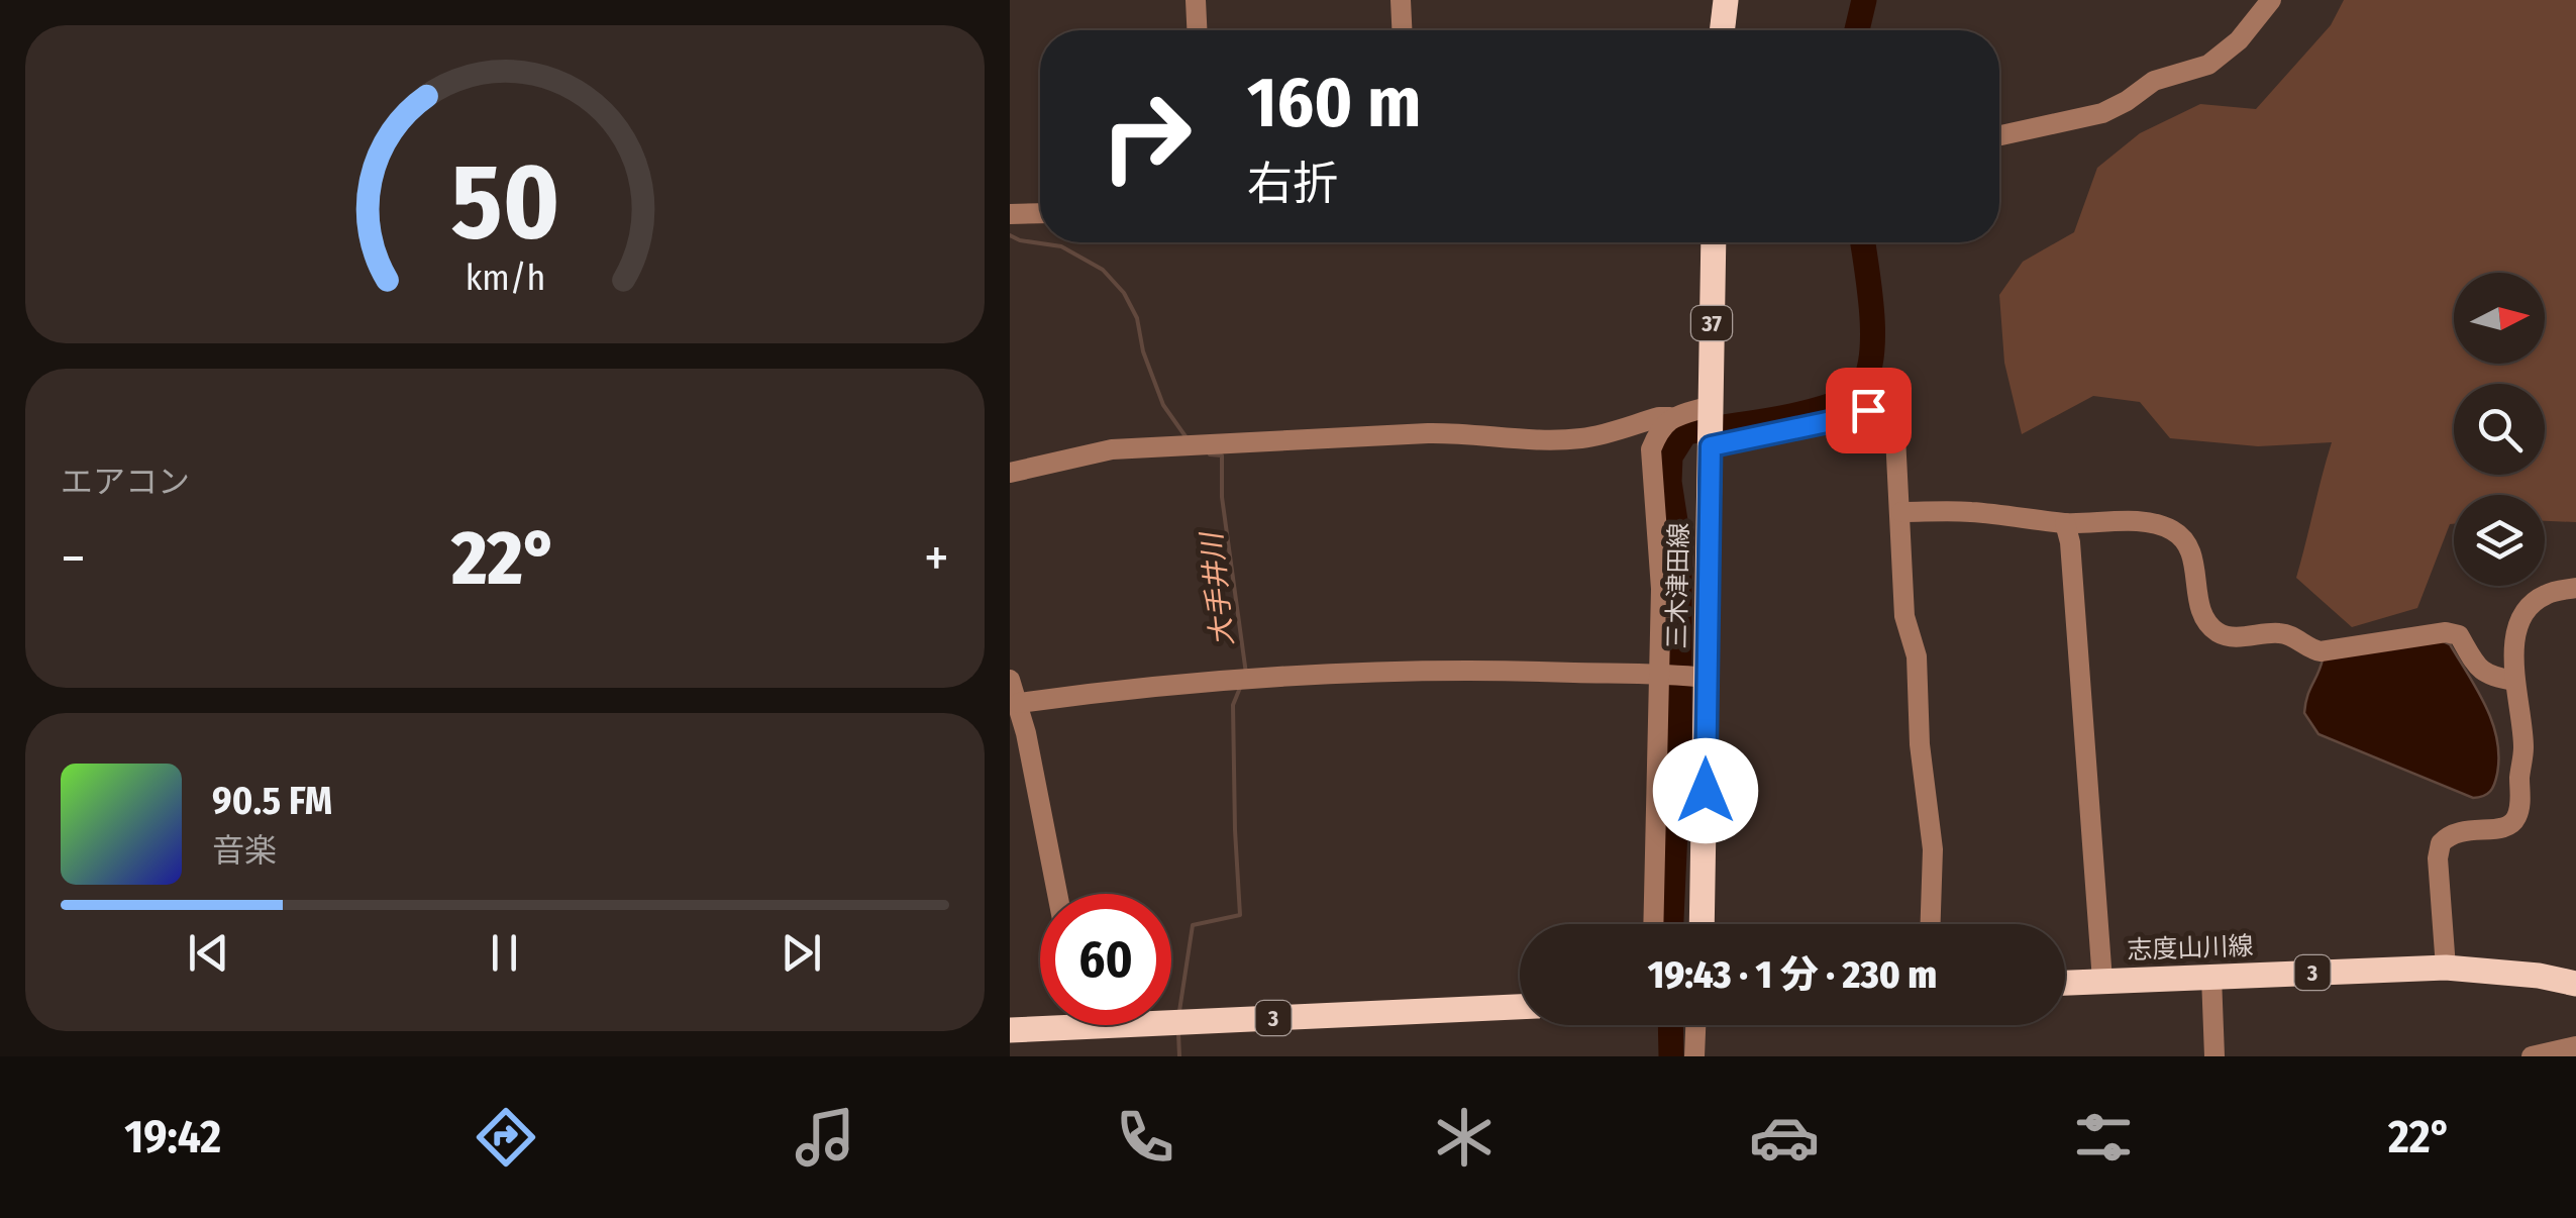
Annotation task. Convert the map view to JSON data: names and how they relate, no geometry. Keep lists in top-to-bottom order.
{
  "streets": {
    "main road": [
      "37",
      "三木津田線",
      "志度山川線",
      "3"
    ]
  },
  "water": ["大手井川"],
  "north": "right",
  "page": {
    "turn": ["160 m", "右折"],
    "tile": "エアコン",
    "heat": ["−", "22°", "+"],
    "song": ["90.5 FM", "音楽"],
    "limit": "60",
    "trip": "19:43 · 1 分 · 230 m",
    "tabs": ["19:42", "22°"],
    "gauge": ["50", "km/h"]
  }
}
